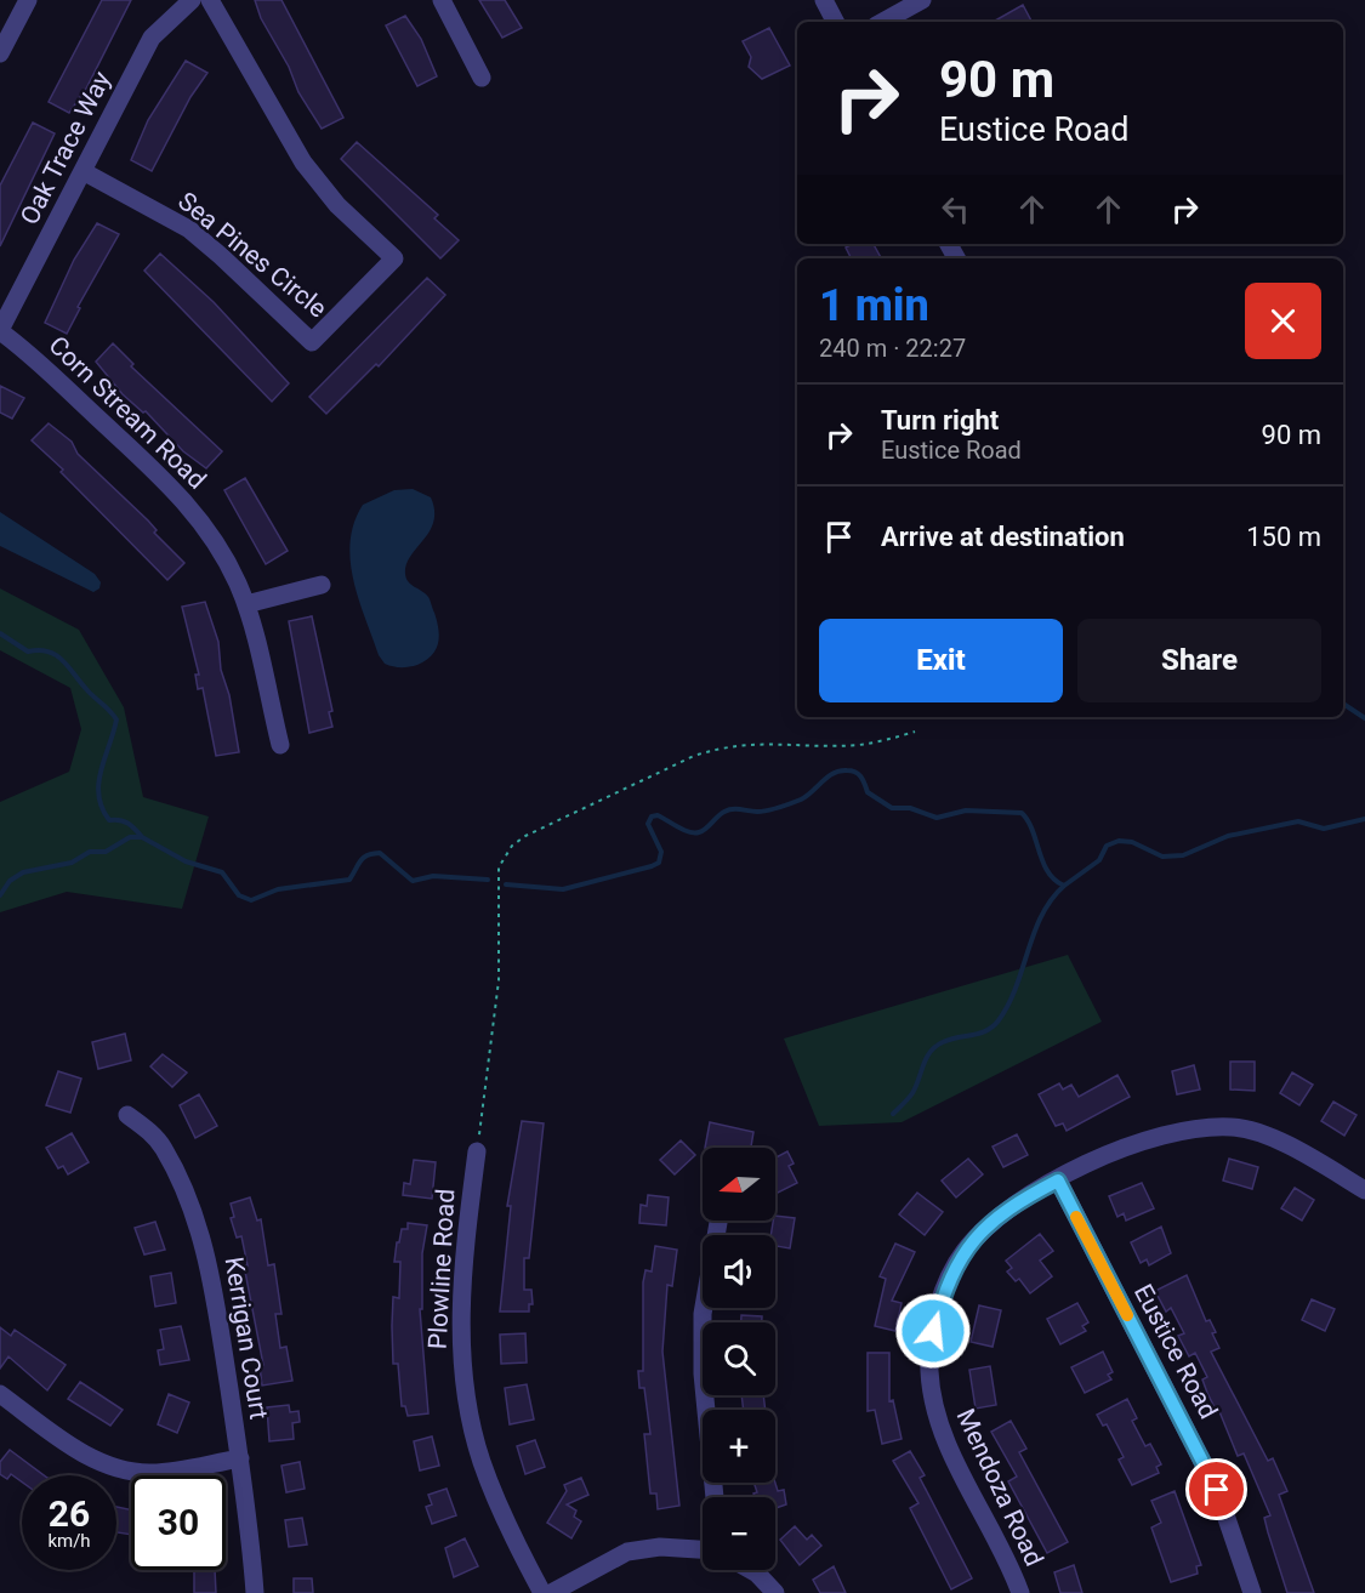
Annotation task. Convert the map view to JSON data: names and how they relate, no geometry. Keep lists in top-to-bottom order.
{
  "streets": {
    "street": [
      "Oak Trace Way",
      "Sea Pines Circle",
      "Corn Stream Road",
      "Plowline Road",
      "Kerrigan Court",
      "Eustice Road",
      "Mendoza Road"
    ]
  },
  "crossings": [
    ["Oak Trace Way", "Sea Pines Circle"],
    ["Oak Trace Way", "Corn Stream Road"],
    ["Eustice Road", "Mendoza Road"]
  ],
  "north": "left",
  "page": {
    "turn": ["90 m", "Eustice Road"],
    "heading": ["1 min", "240 m · 22:27"],
    "list": [
      {
        "name": "Turn right",
        "note": "Eustice Road",
        "value": "90 m"
      },
      {
        "name": "Arrive at destination",
        "value": "150 m"
      }
    ],
    "buttons": ["Exit", "Share"],
    "map_buttons": ["+", "−"],
    "speed": "26 km/h",
    "limit": "30"
  }
}
